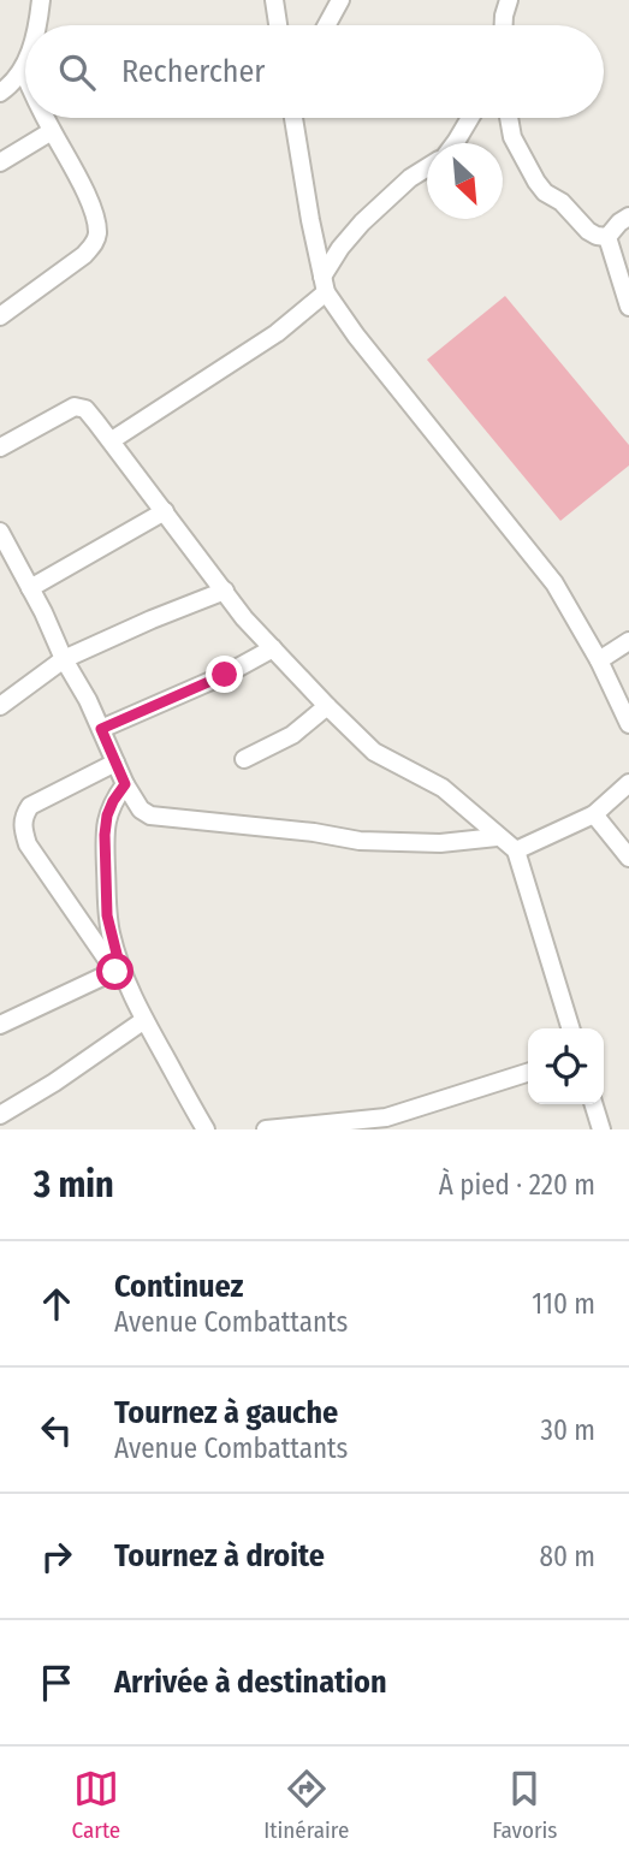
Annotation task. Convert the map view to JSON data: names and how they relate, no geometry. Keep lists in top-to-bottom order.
{
  "north": "bottom right",
  "page": {
    "search": "Rechercher",
    "heading": ["3 min", "À pied · 220 m"],
    "list": [
      ["Continuez", "Avenue Combattants", "110 m"],
      ["Tournez à gauche", "Avenue Combattants", "30 m"],
      ["Tournez à droite", "80 m"],
      "Arrivée à destination"
    ],
    "nav": ["Carte", "Itinéraire", "Favoris"]
  }
}
